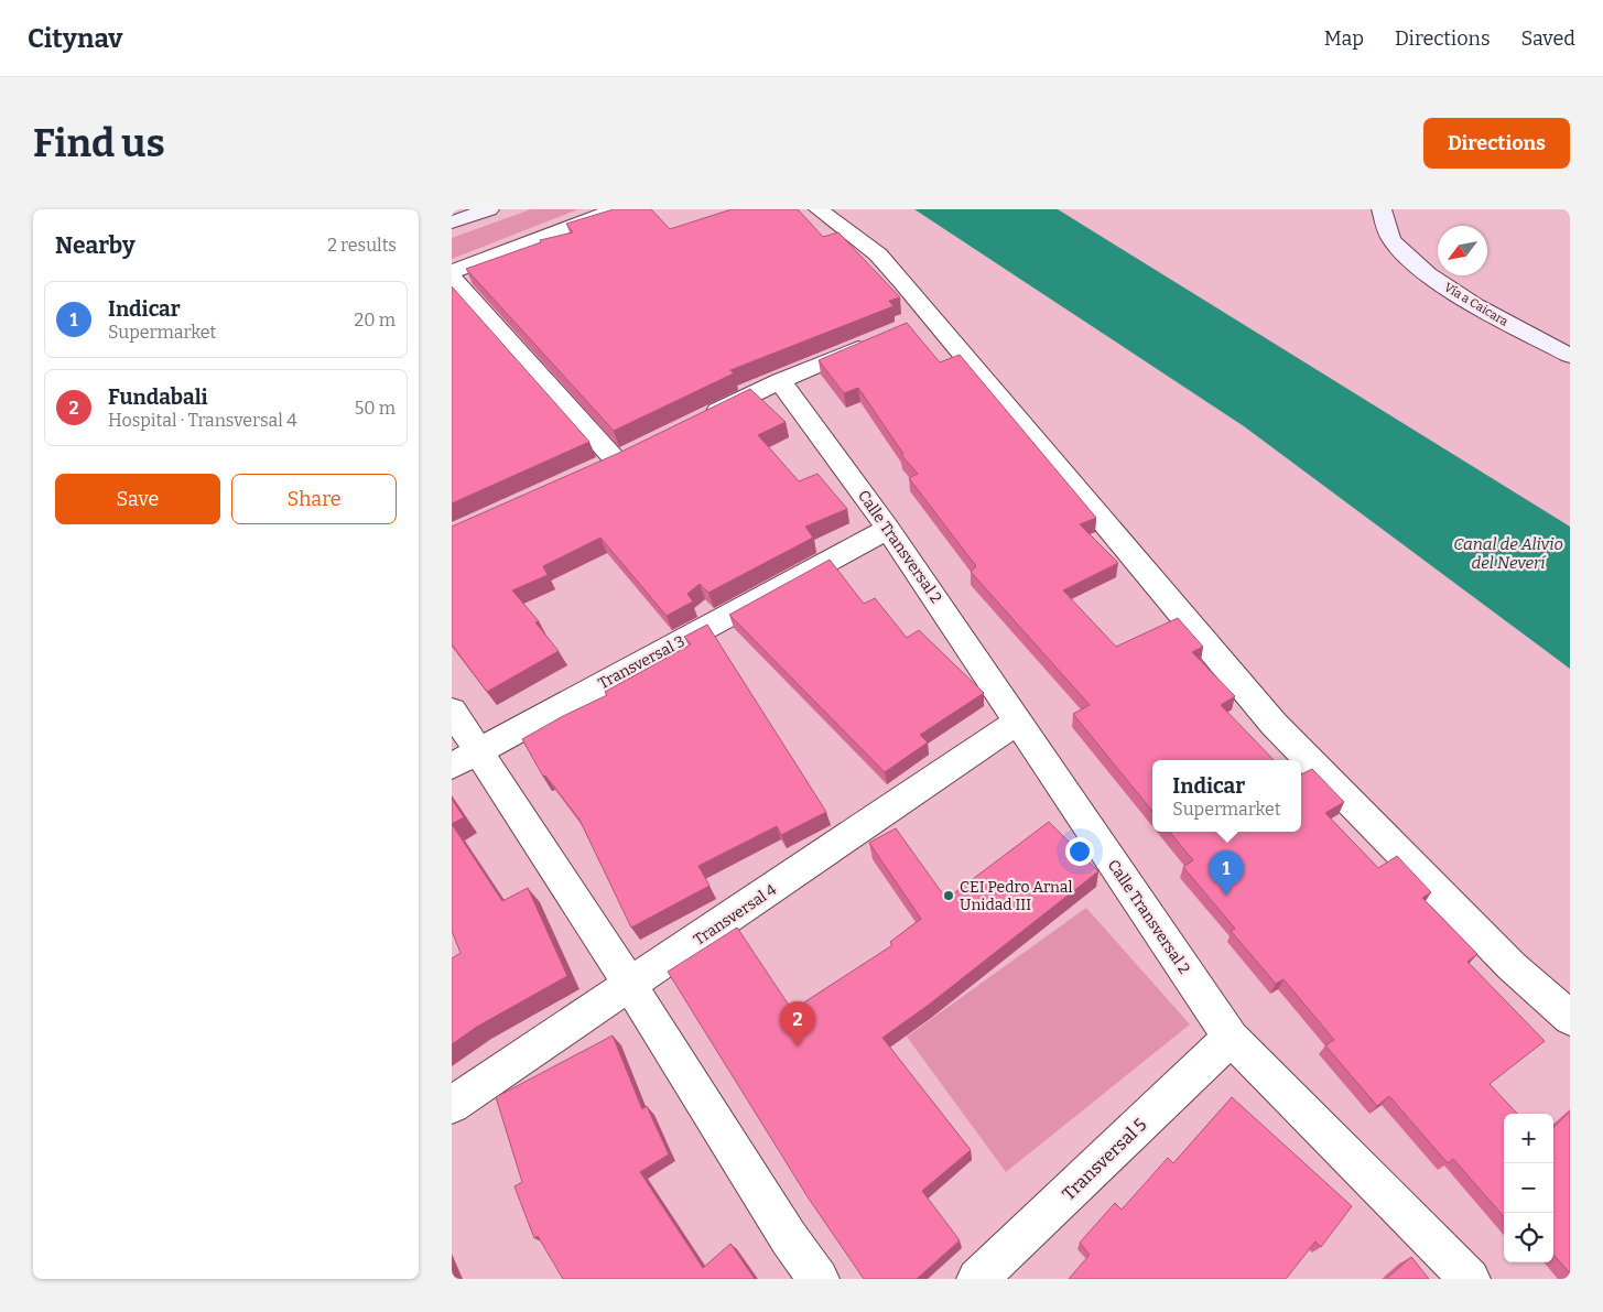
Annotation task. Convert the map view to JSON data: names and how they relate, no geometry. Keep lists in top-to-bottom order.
{
  "streets": {
    "street": [
      "Vía a Caicara",
      "Calle Transversal 2",
      "Transversal 3",
      "Transversal 4",
      "Transversal 5"
    ]
  },
  "crossings": [
    ["Calle Transversal 2", "Transversal 3"],
    ["Calle Transversal 2", "Transversal 4"],
    ["Calle Transversal 2", "Transversal 5"]
  ],
  "water": ["Canal de Alivio del Neverí"],
  "places": ["CEI Pedro Arnal Unidad III"],
  "north": "bottom left",
  "page": {
    "header": "Citynav",
    "nav": ["Map", "Directions", "Saved"],
    "buttons": [
      "Directions",
      ["Save", "Share"]
    ],
    "title": "Find us",
    "heading": ["Nearby", "2 results"],
    "list": [
      {
        "mark": "1",
        "name": "Indicar",
        "note": "Supermarket",
        "value": "20 m"
      },
      {
        "mark": "2",
        "name": "Fundabali",
        "note": "Hospital · Transversal 4",
        "value": "50 m"
      }
    ],
    "popup": ["Indicar", "Supermarket"],
    "pins": ["1", "2"],
    "map_buttons": ["+", "−"]
  }
}
